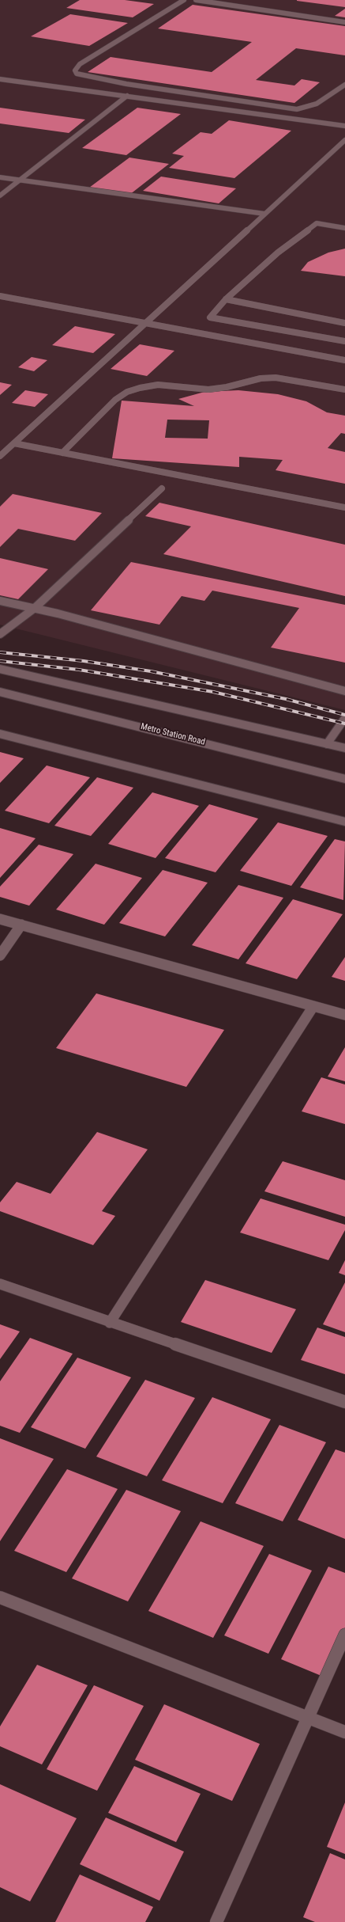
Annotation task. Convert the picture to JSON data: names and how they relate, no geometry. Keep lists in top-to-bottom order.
{
  "streets": {
    "street": ["Metro Station Road"]
  }
}
